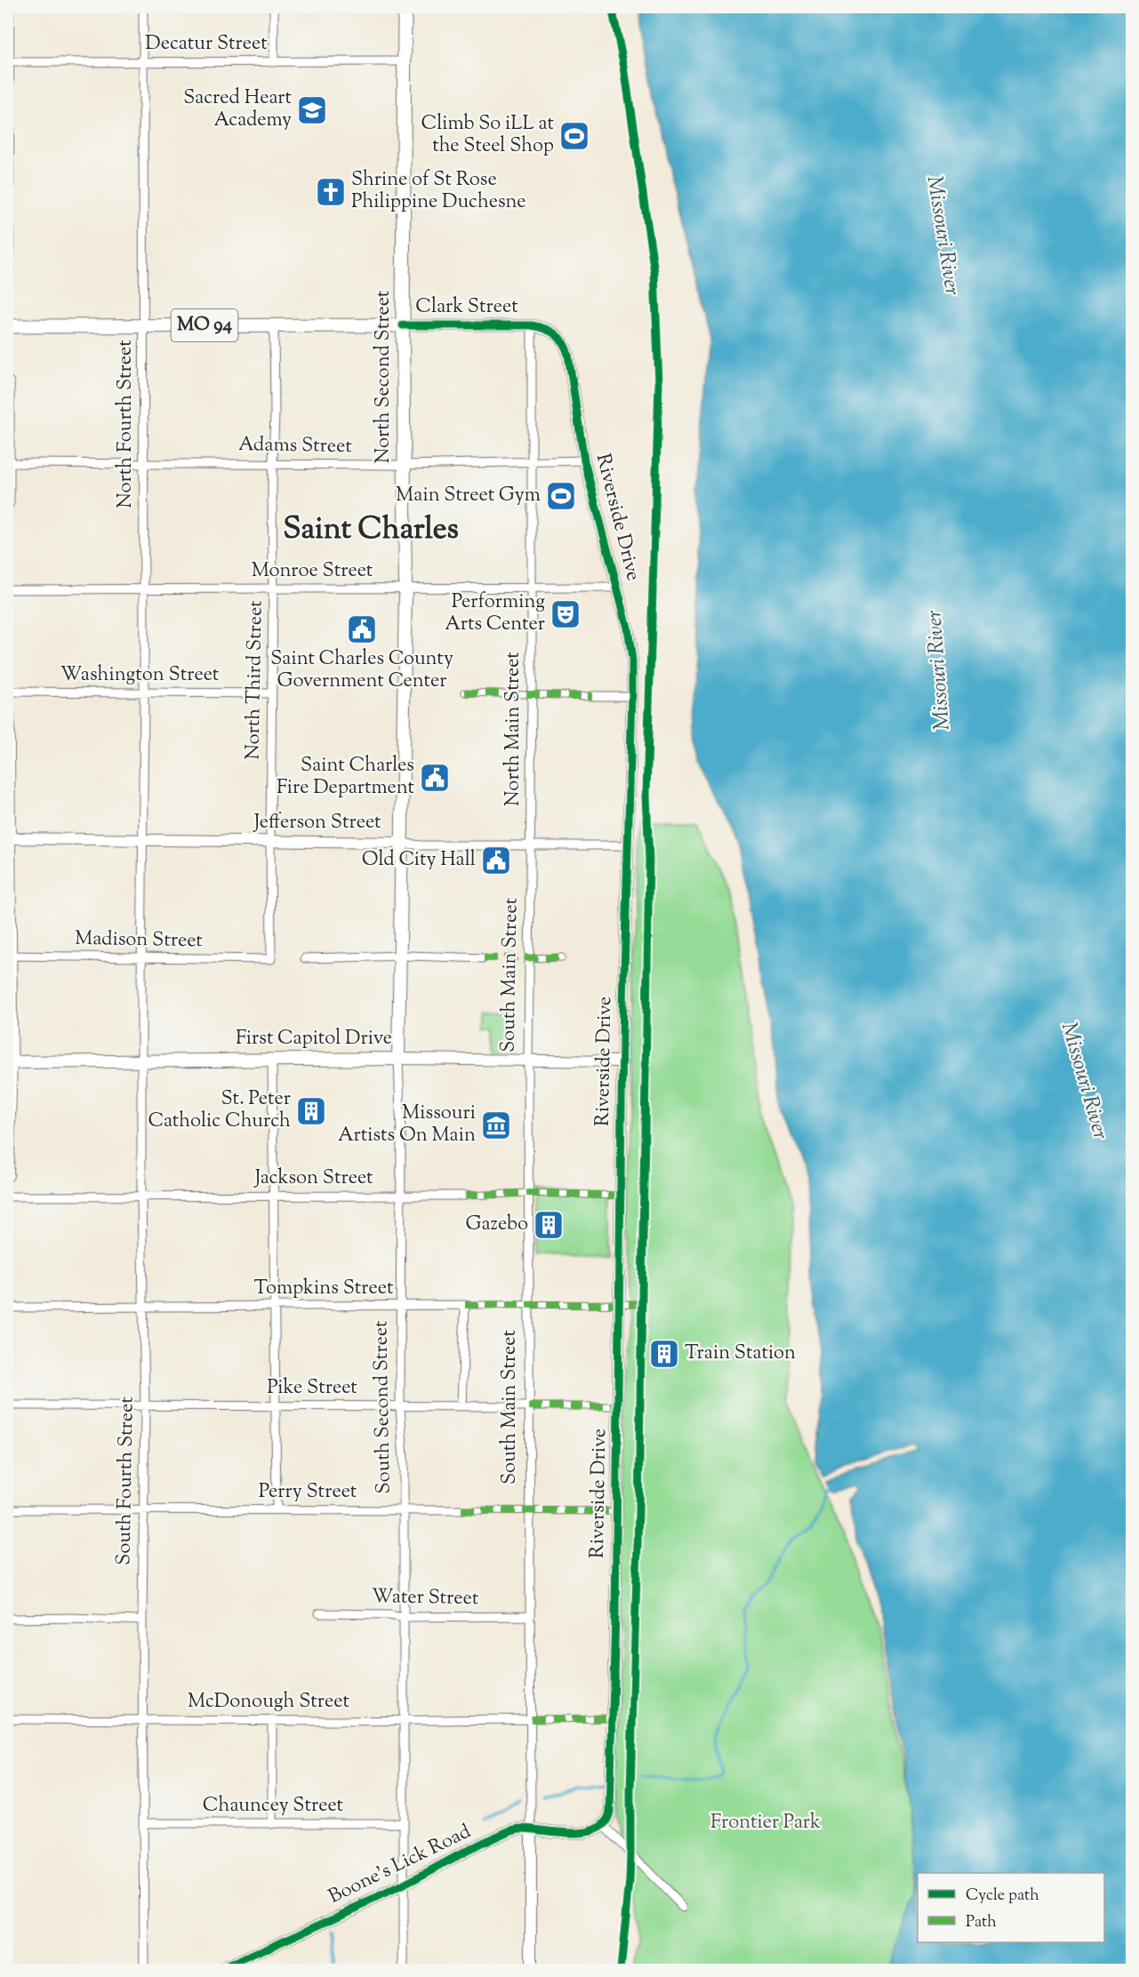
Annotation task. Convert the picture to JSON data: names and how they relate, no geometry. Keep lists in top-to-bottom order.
{
  "streets": {
    "main road": [
      "Clark Street",
      "MO 94",
      "North Second Street",
      "First Capitol Drive",
      "South Second Street"
    ],
    "street": [
      "Decatur Street",
      "North Fourth Street",
      "Adams Street",
      "Riverside Drive",
      "Monroe Street",
      "Washington Street",
      "North Third Street",
      "North Main Street",
      "Jefferson Street",
      "Madison Street",
      "South Main Street",
      "Jackson Street",
      "Tompkins Street",
      "Pike Street",
      "South Fourth Street",
      "Perry Street",
      "Water Street",
      "McDonough Street",
      "Chauncey Street",
      "Boone's Lick Road"
    ]
  },
  "crossings": [
    ["Decatur Street", "North Second Street"],
    ["Decatur Street", "North Fourth Street"],
    ["Clark Street", "North Second Street"],
    ["Clark Street", "North Fourth Street"],
    ["Clark Street", "Riverside Drive"],
    ["Clark Street", "North Third Street"],
    ["Clark Street", "North Main Street"],
    ["North Second Street", "Adams Street"],
    ["North Second Street", "Monroe Street"],
    ["North Second Street", "Jefferson Street"],
    ["North Second Street", "South Second Street"],
    ["North Fourth Street", "Adams Street"],
    ["North Fourth Street", "Monroe Street"],
    ["North Fourth Street", "Washington Street"],
    ["North Fourth Street", "Jefferson Street"],
    ["North Fourth Street", "South Fourth Street"],
    ["Adams Street", "Riverside Drive"],
    ["Adams Street", "North Third Street"],
    ["Adams Street", "North Main Street"],
    ["Riverside Drive", "Monroe Street"],
    ["Riverside Drive", "North Main Street"],
    ["Riverside Drive", "Jefferson Street"],
    ["Riverside Drive", "First Capitol Drive"],
    ["Riverside Drive", "Jackson Street"],
    ["Riverside Drive", "Tompkins Street"],
    ["Riverside Drive", "Pike Street"],
    ["Riverside Drive", "Boone's Lick Road"],
    ["Monroe Street", "North Third Street"],
    ["Monroe Street", "North Main Street"],
    ["Washington Street", "North Third Street"],
    ["North Third Street", "Jefferson Street"],
    ["North Third Street", "Madison Street"],
    ["North Main Street", "Jefferson Street"],
    ["North Main Street", "South Main Street"],
    ["Jefferson Street", "South Main Street"],
    ["Jefferson Street", "South Second Street"],
    ["Jefferson Street", "South Fourth Street"],
    ["Madison Street", "South Fourth Street"],
    ["South Main Street", "First Capitol Drive"],
    ["South Main Street", "Jackson Street"],
    ["South Main Street", "Tompkins Street"],
    ["South Main Street", "Pike Street"],
    ["South Main Street", "Perry Street"],
    ["South Main Street", "Water Street"],
    ["South Main Street", "McDonough Street"],
    ["South Main Street", "Boone's Lick Road"],
    ["First Capitol Drive", "South Second Street"],
    ["First Capitol Drive", "South Fourth Street"],
    ["Jackson Street", "South Second Street"],
    ["Jackson Street", "South Fourth Street"],
    ["Tompkins Street", "South Second Street"],
    ["Tompkins Street", "South Fourth Street"],
    ["Pike Street", "South Second Street"],
    ["Pike Street", "South Fourth Street"],
    ["South Second Street", "Perry Street"],
    ["South Second Street", "Water Street"],
    ["South Second Street", "McDonough Street"],
    ["South Second Street", "Chauncey Street"],
    ["South Second Street", "Boone's Lick Road"],
    ["South Fourth Street", "Perry Street"],
    ["South Fourth Street", "McDonough Street"],
    ["South Fourth Street", "Chauncey Street"]
  ],
  "districts": ["Saint Charles"],
  "water": ["Missouri River"],
  "parks": ["Frontier Park"],
  "places": {
    "school or university": ["Sacred Heart Academy"],
    "sports": ["Climb So iLL at the Steel Shop", "Main Street Gym"],
    "church": ["Shrine of St Rose Philippine Duchesne"],
    "theatre": ["Performing Arts Center"],
    "public building": ["Saint Charles County Government Center", "Saint Charles Fire Department", "Old City Hall"],
    "building": ["St. Peter Catholic Church", "Gazebo", "Train Station"],
    "museum": ["Missouri Artists On Main"]
  },
  "legend": ["Cycle path", "Path"]
}
